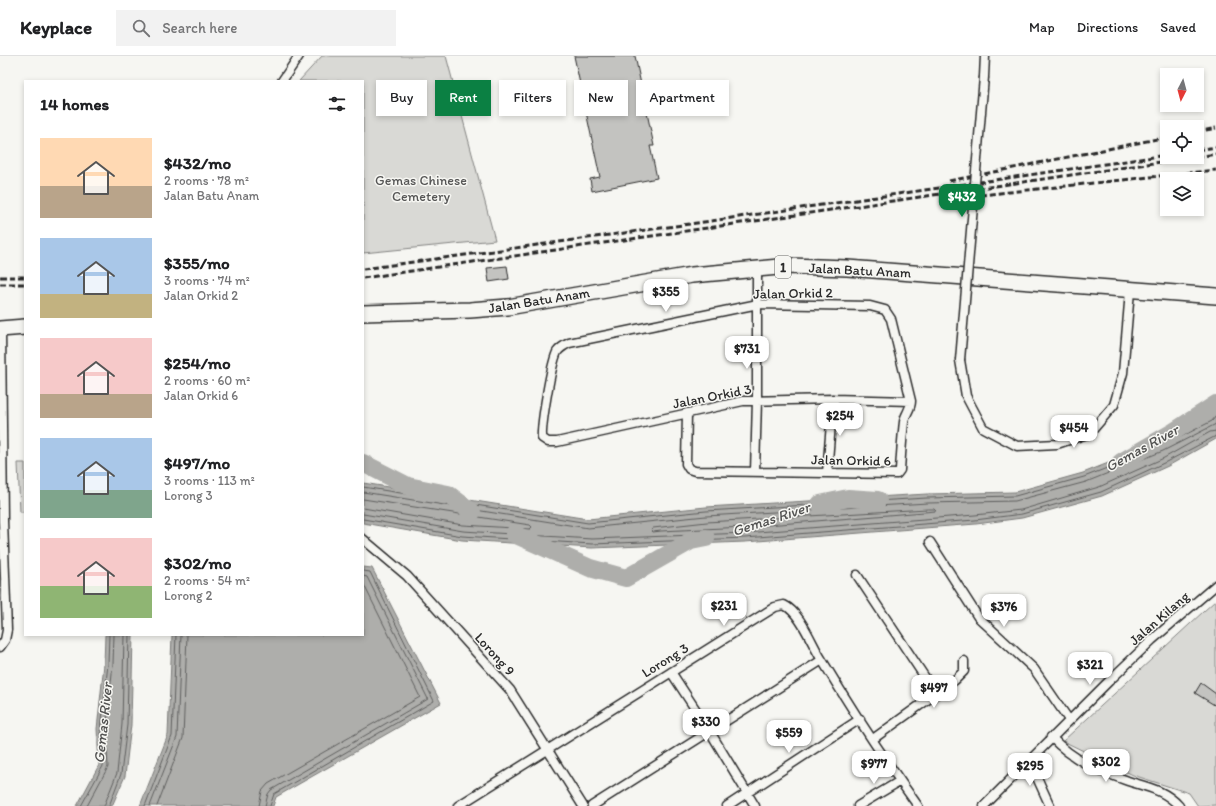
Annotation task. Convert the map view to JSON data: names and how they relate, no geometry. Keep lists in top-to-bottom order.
{
  "streets": {
    "highway": ["1", "Jalan Batu Anam"],
    "street": [
      "Jalan Orkid 2",
      "Jalan Orkid 3",
      "Jalan Orkid 6",
      "Jalan Kilang",
      "Lorong 9",
      "Lorong 3"
    ]
  },
  "crossings": [
    ["Jalan Orkid 2", "Jalan Orkid 3"],
    ["Jalan Orkid 2", "Jalan Orkid 6"],
    ["Jalan Orkid 3", "Jalan Orkid 6"],
    ["Lorong 9", "Lorong 3"]
  ],
  "water": ["Gemas River"],
  "parks": ["Gemas Chinese Cemetery"],
  "north": "bottom",
  "page": {
    "header": "Keyplace",
    "search": "Search here",
    "nav": ["Map", "Directions", "Saved"],
    "chip": [
      "Buy",
      "Rent",
      "Filters",
      "New",
      "Apartment"
    ],
    "heading": "14 homes",
    "list": [
      {
        "name": "$432/mo",
        "note": "2 rooms · 78 m² · Jalan Batu Anam"
      },
      {
        "name": "$355/mo",
        "note": "3 rooms · 74 m² · Jalan Orkid 2"
      },
      {
        "name": "$254/mo",
        "note": "2 rooms · 60 m² · Jalan Orkid 6"
      },
      {
        "name": "$497/mo",
        "note": "3 rooms · 113 m² · Lorong 3"
      },
      {
        "name": "$302/mo",
        "note": "2 rooms · 54 m² · Lorong 2"
      }
    ],
    "price": [
      "$432",
      "$355",
      "$731",
      "$254",
      "$454",
      "$231",
      "$376",
      "$321",
      "$497",
      "$330",
      "$559",
      "$302",
      "$977",
      "$295"
    ]
  }
}
